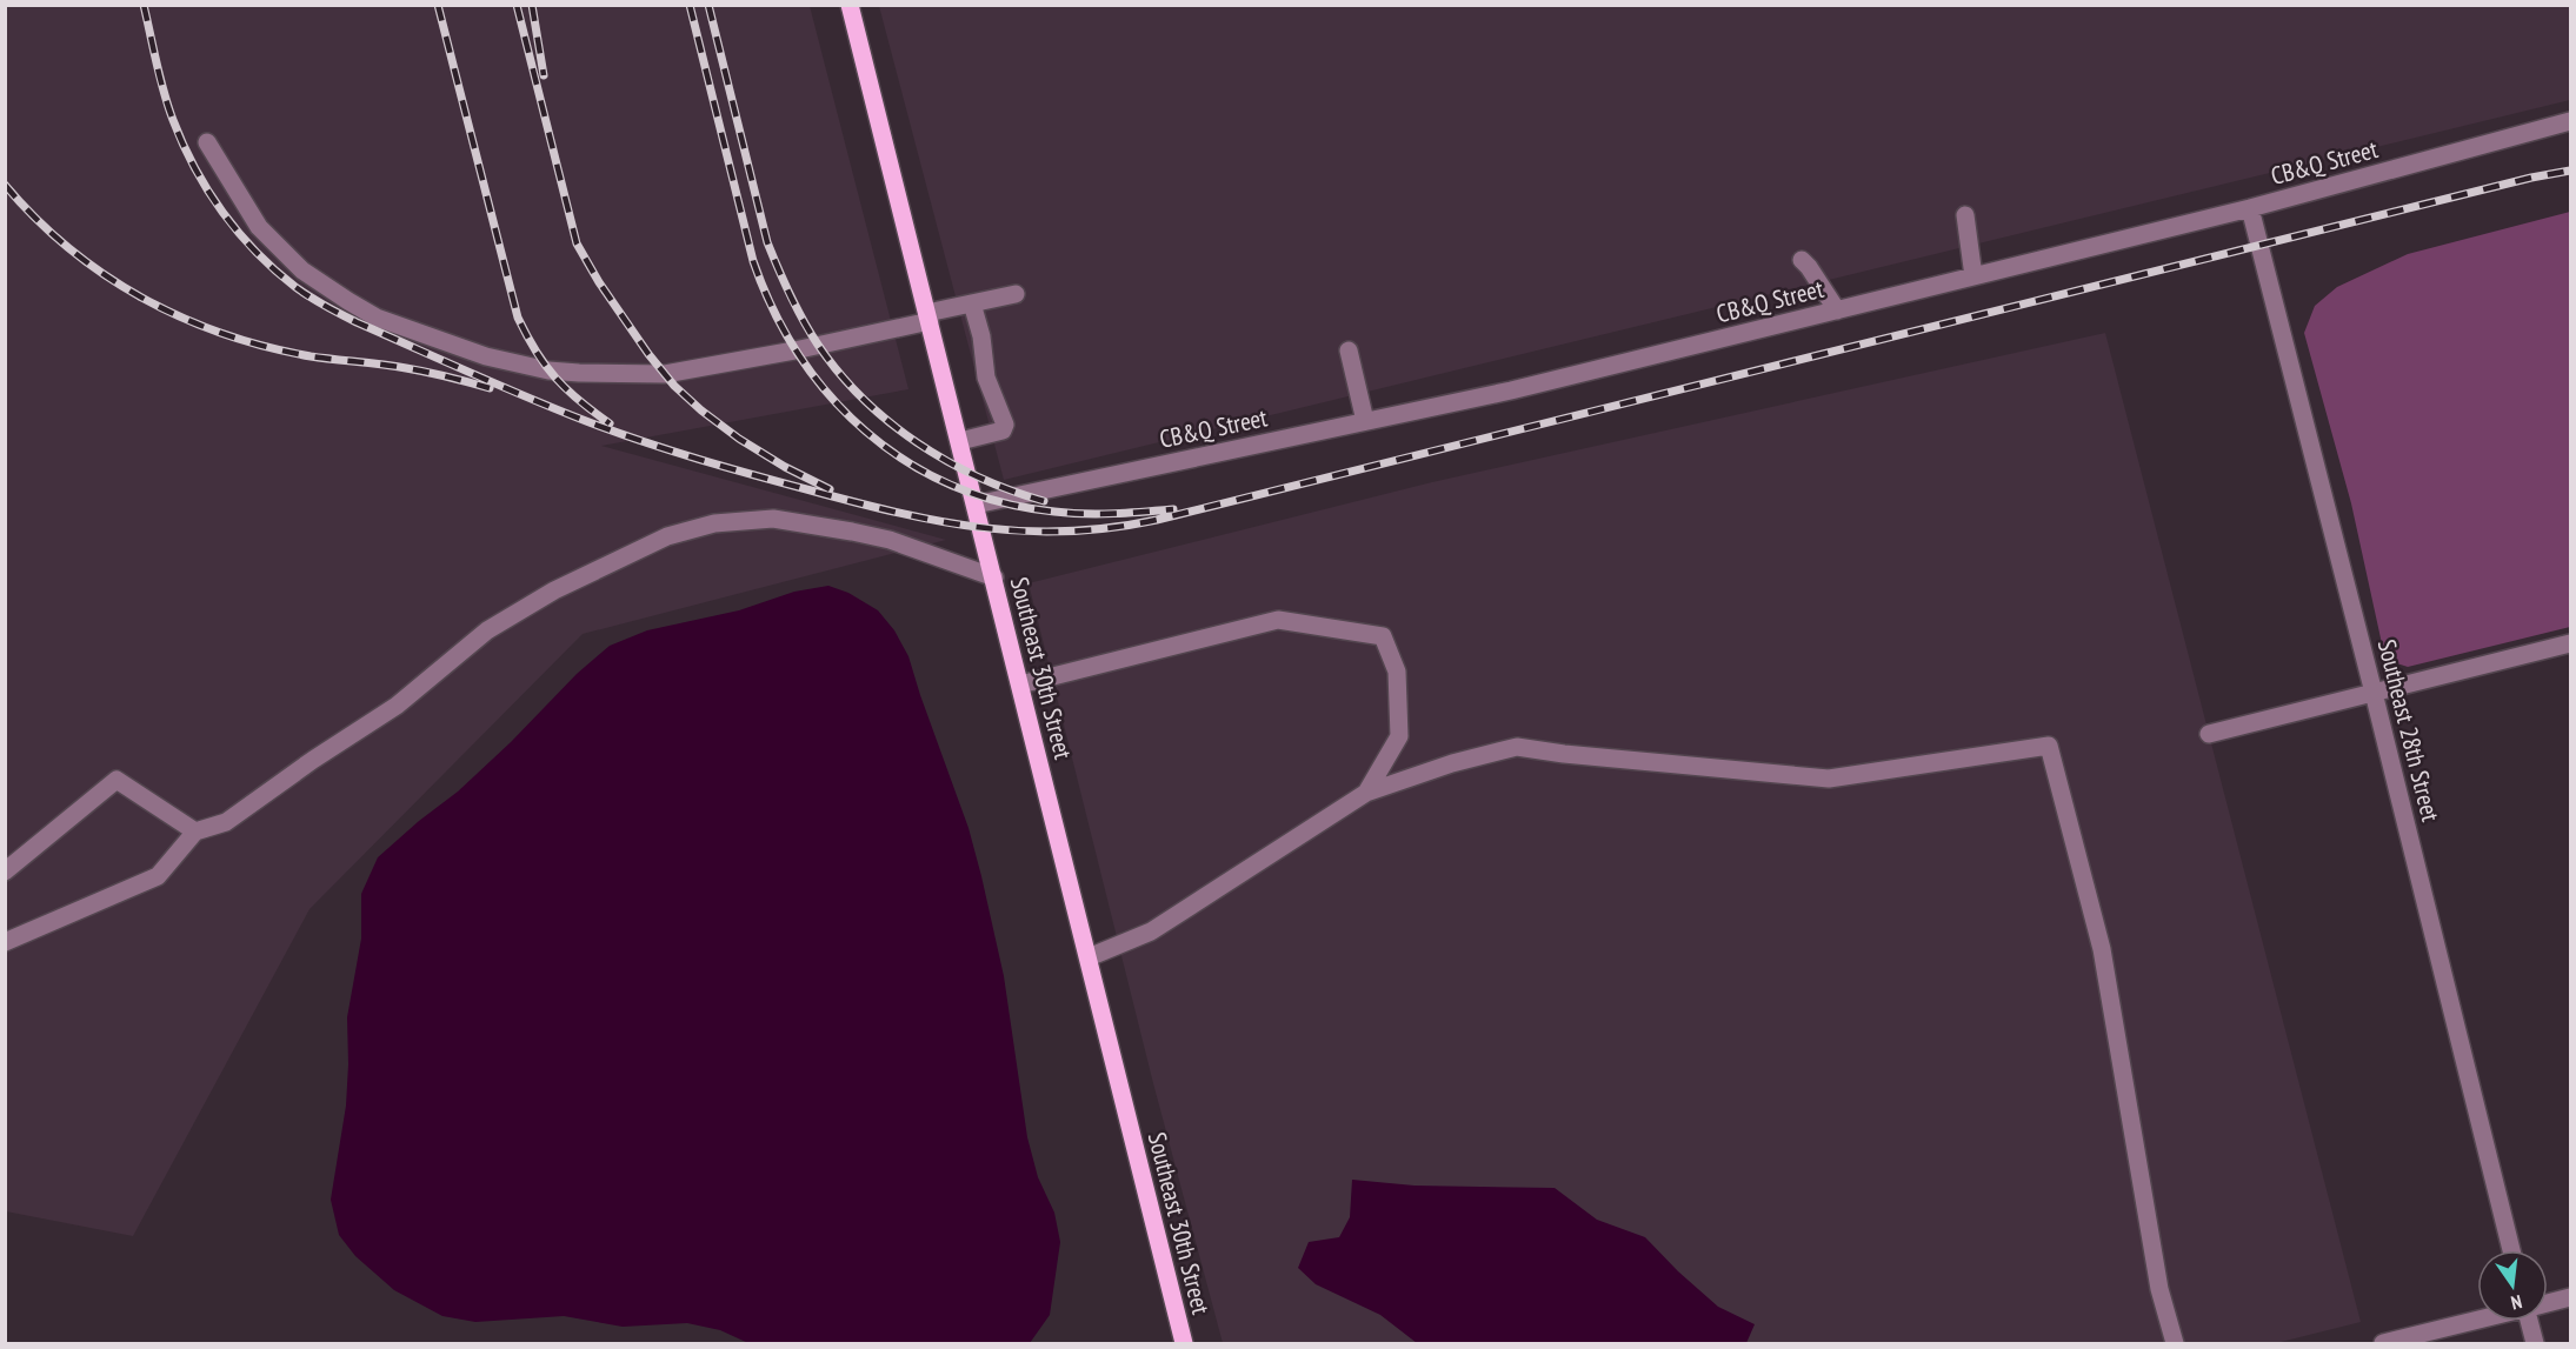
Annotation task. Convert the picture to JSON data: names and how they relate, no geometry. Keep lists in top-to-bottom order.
{
  "streets": {
    "main road": ["Southeast 30th Street"],
    "street": ["CB&Q Street", "Southeast 28th Street"]
  },
  "crossings": [
    ["CB&Q Street", "Southeast 30th Street"],
    ["CB&Q Street", "Southeast 28th Street"]
  ],
  "north": "bottom"
}
